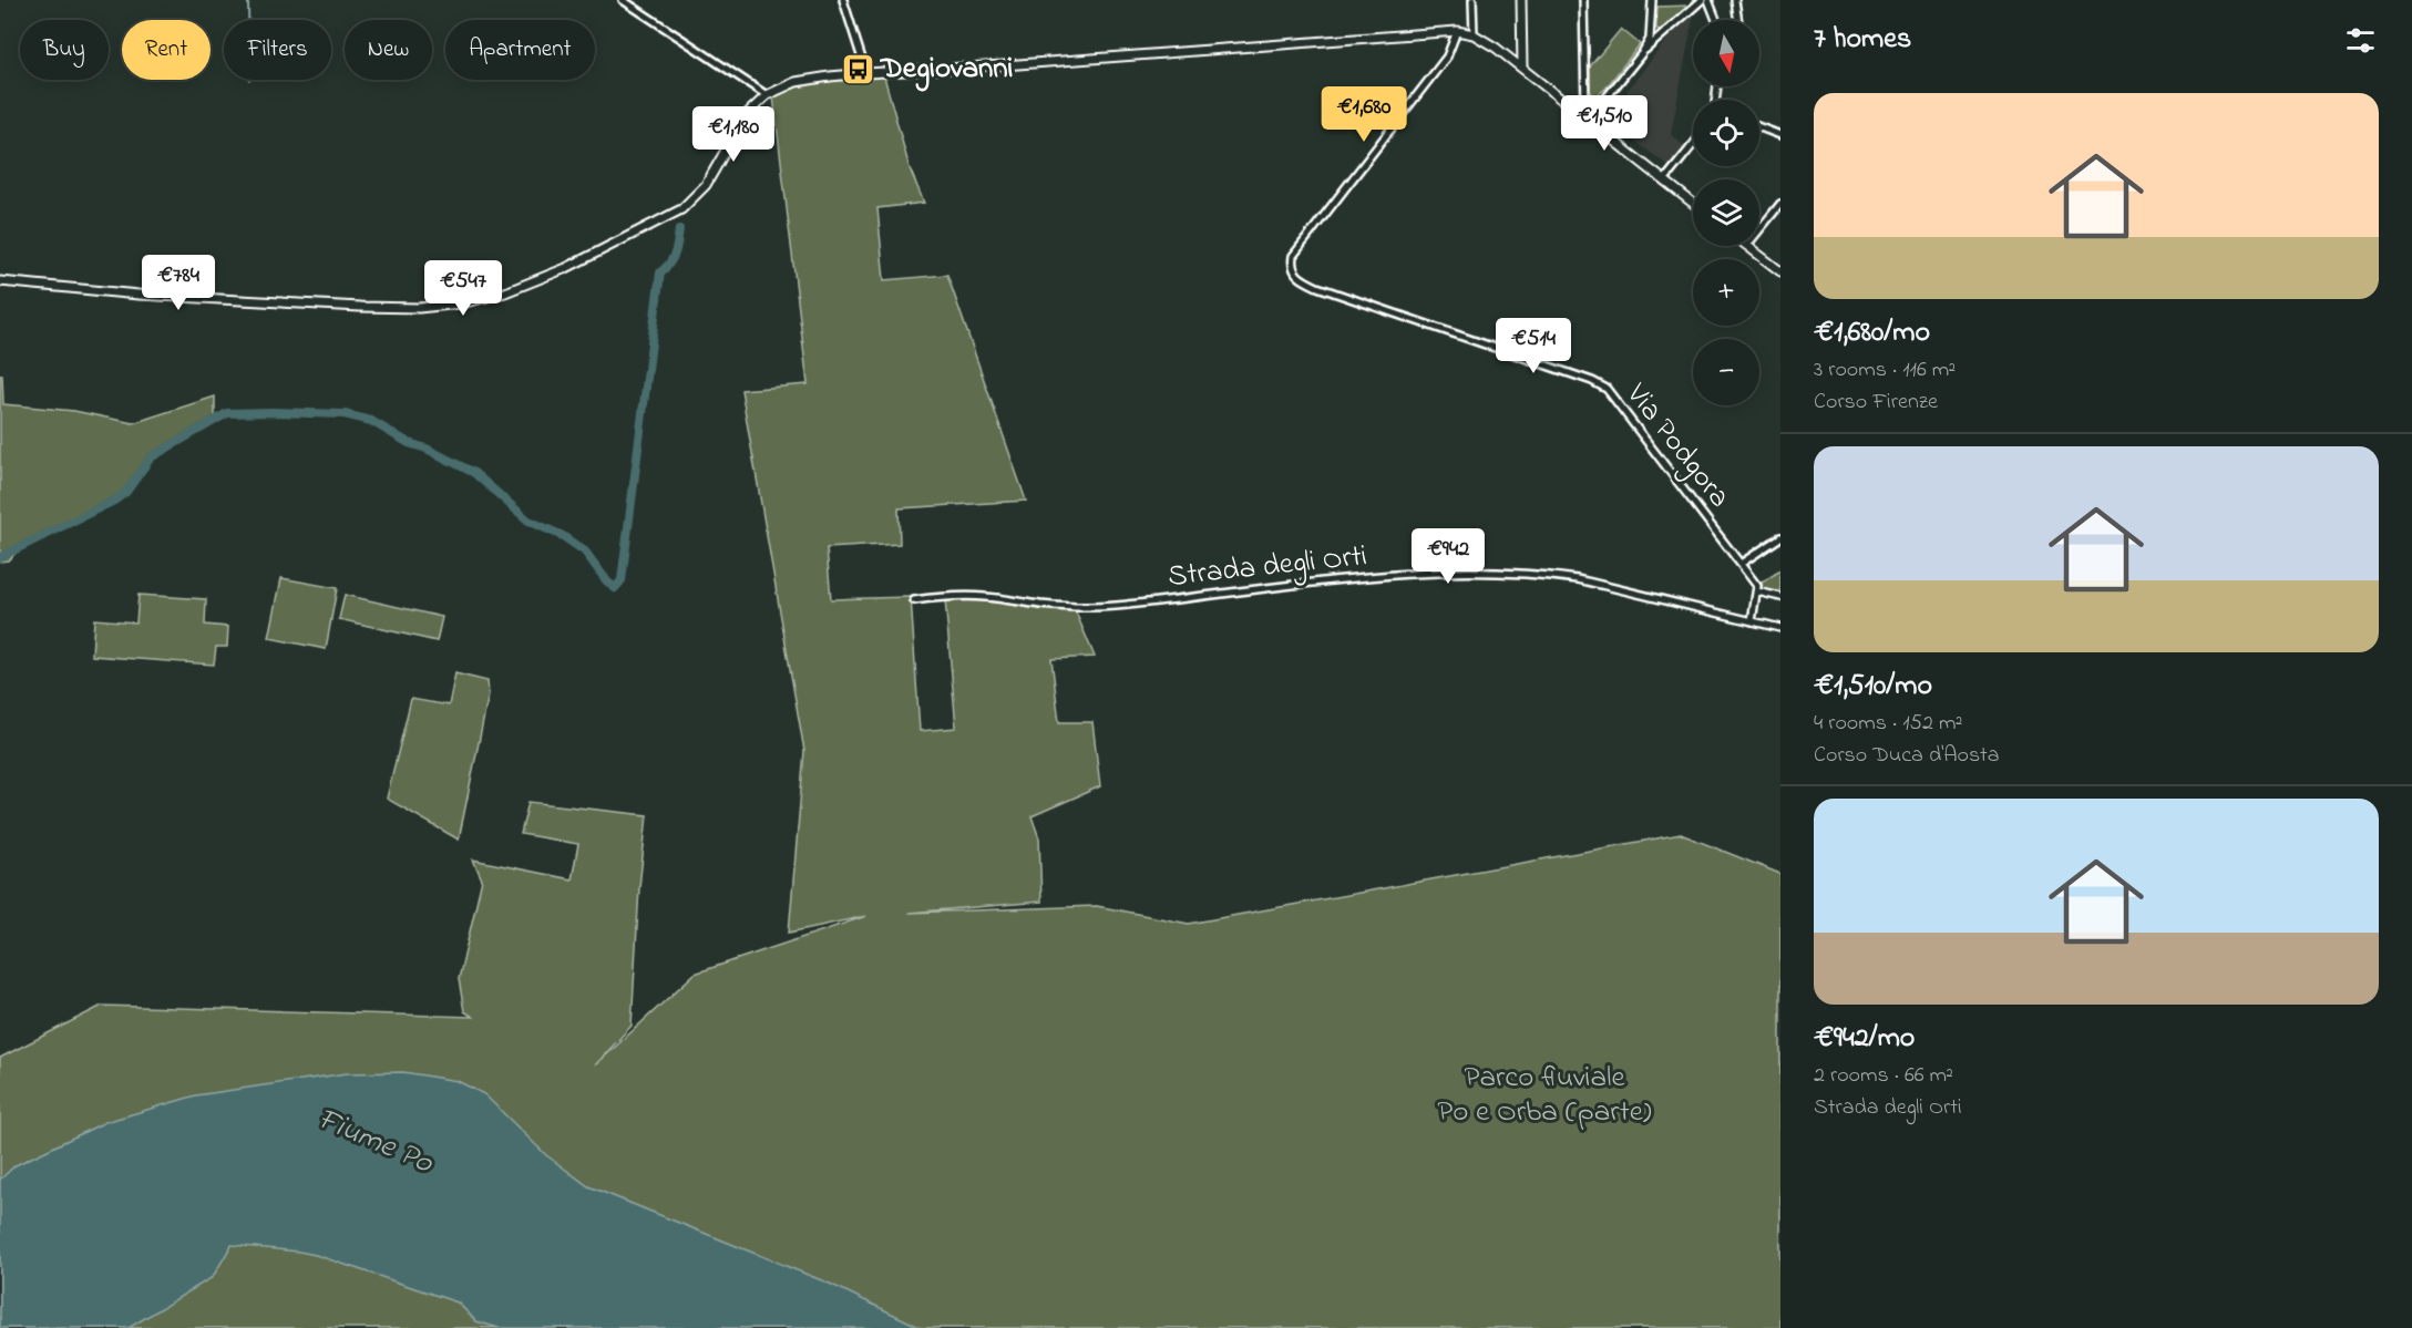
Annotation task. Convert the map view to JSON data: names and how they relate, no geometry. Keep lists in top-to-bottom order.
{
  "streets": {
    "street": ["Via Podgora", "Strada degli Orti"]
  },
  "water": ["Fiume Po"],
  "parks": ["Parco fluviale Po e Orba (parte)"],
  "places": {
    "bus stop": ["Degiovanni"]
  },
  "north": "bottom",
  "page": {
    "heading": "7 homes",
    "map_buttons": ["+", "−"],
    "chip": [
      "Buy",
      "Rent",
      "Filters",
      "New",
      "Apartment"
    ],
    "list": [
      {
        "name": "€1,680/mo",
        "note": "3 rooms · 116 m² · Corso Firenze"
      },
      {
        "name": "€1,510/mo",
        "note": "4 rooms · 152 m² · Corso Duca d'Aosta"
      },
      {
        "name": "€942/mo",
        "note": "2 rooms · 66 m² · Strada degli Orti"
      }
    ],
    "price": [
      "€1,680",
      "€1,510",
      "€1,180",
      "€784",
      "€547",
      "€514",
      "€942"
    ]
  }
}
